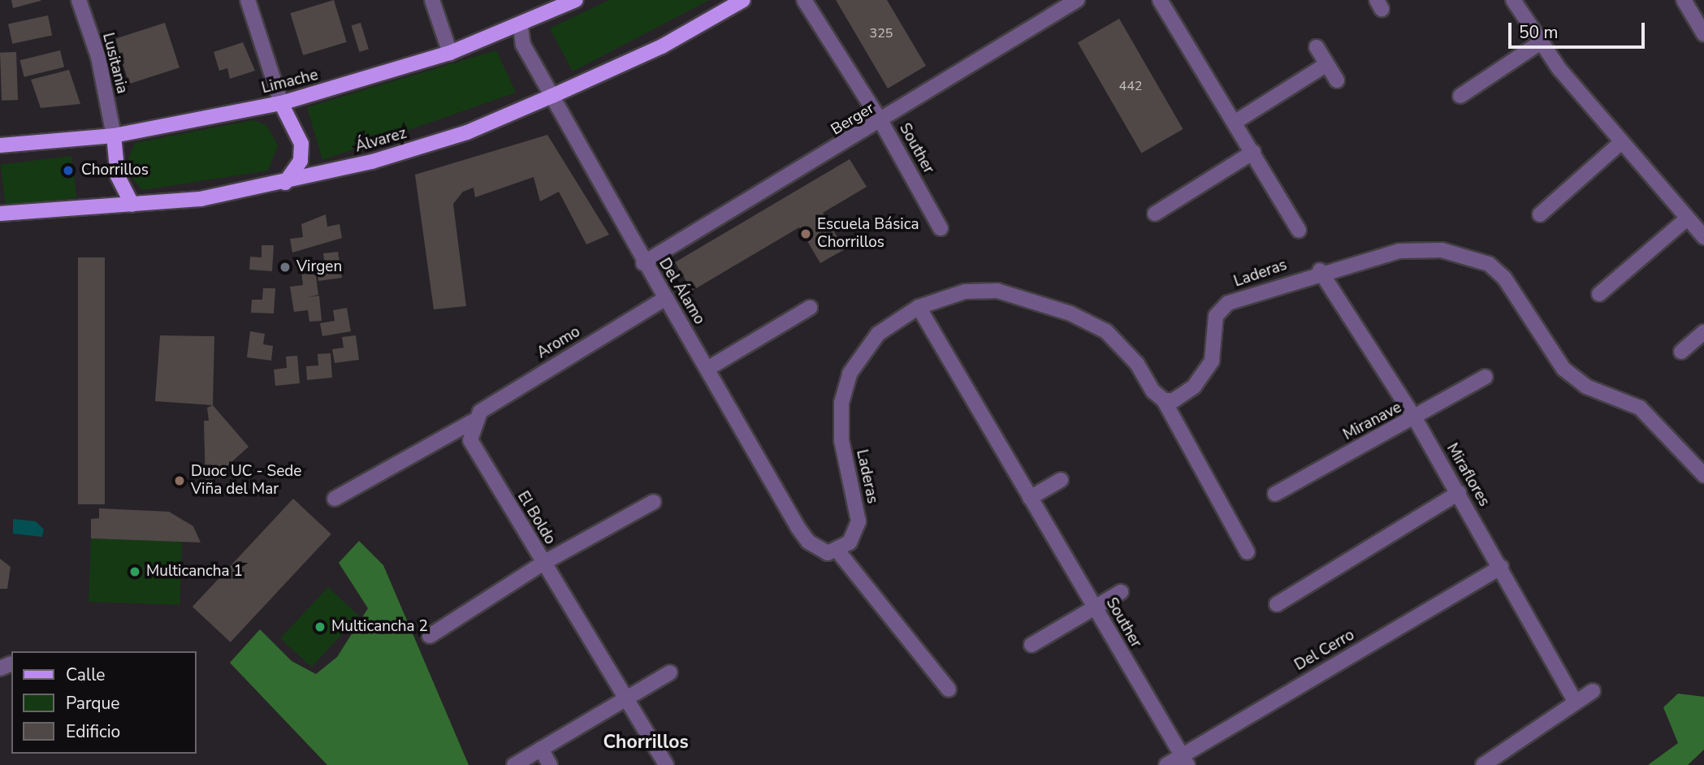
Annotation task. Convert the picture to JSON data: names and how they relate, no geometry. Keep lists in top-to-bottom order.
{
  "streets": {
    "main road": ["Limache", "Álvarez"],
    "street": [
      "Lusitania",
      "Berger",
      "Souther",
      "Laderas",
      "Del Álamo",
      "Aromo",
      "Miranave",
      "Miraflores",
      "El Boldo",
      "Del Cerro"
    ]
  },
  "crossings": [
    ["Lusitania", "Limache"],
    ["Limache", "Del Álamo"],
    ["Berger", "Souther"],
    ["Berger", "Del Álamo"],
    ["Álvarez", "Del Álamo"],
    ["Souther", "Laderas"],
    ["Souther", "Del Cerro"],
    ["Laderas", "Del Álamo"],
    ["Laderas", "Miraflores"],
    ["Del Álamo", "Aromo"],
    ["Aromo", "El Boldo"],
    ["Miranave", "Miraflores"],
    ["Miraflores", "Del Cerro"]
  ],
  "districts": ["Chorrillos"],
  "places": [
    "Chorrillos",
    "Escuela Básica Chorrillos",
    "Virgen",
    "Duoc UC - Sede Viña del Mar",
    "Multicancha 1",
    "Multicancha 2"
  ],
  "house_numbers": ["325", "442"],
  "legend": ["Calle", "Parque", "Edificio"],
  "scale_bar": "50 m"
}
